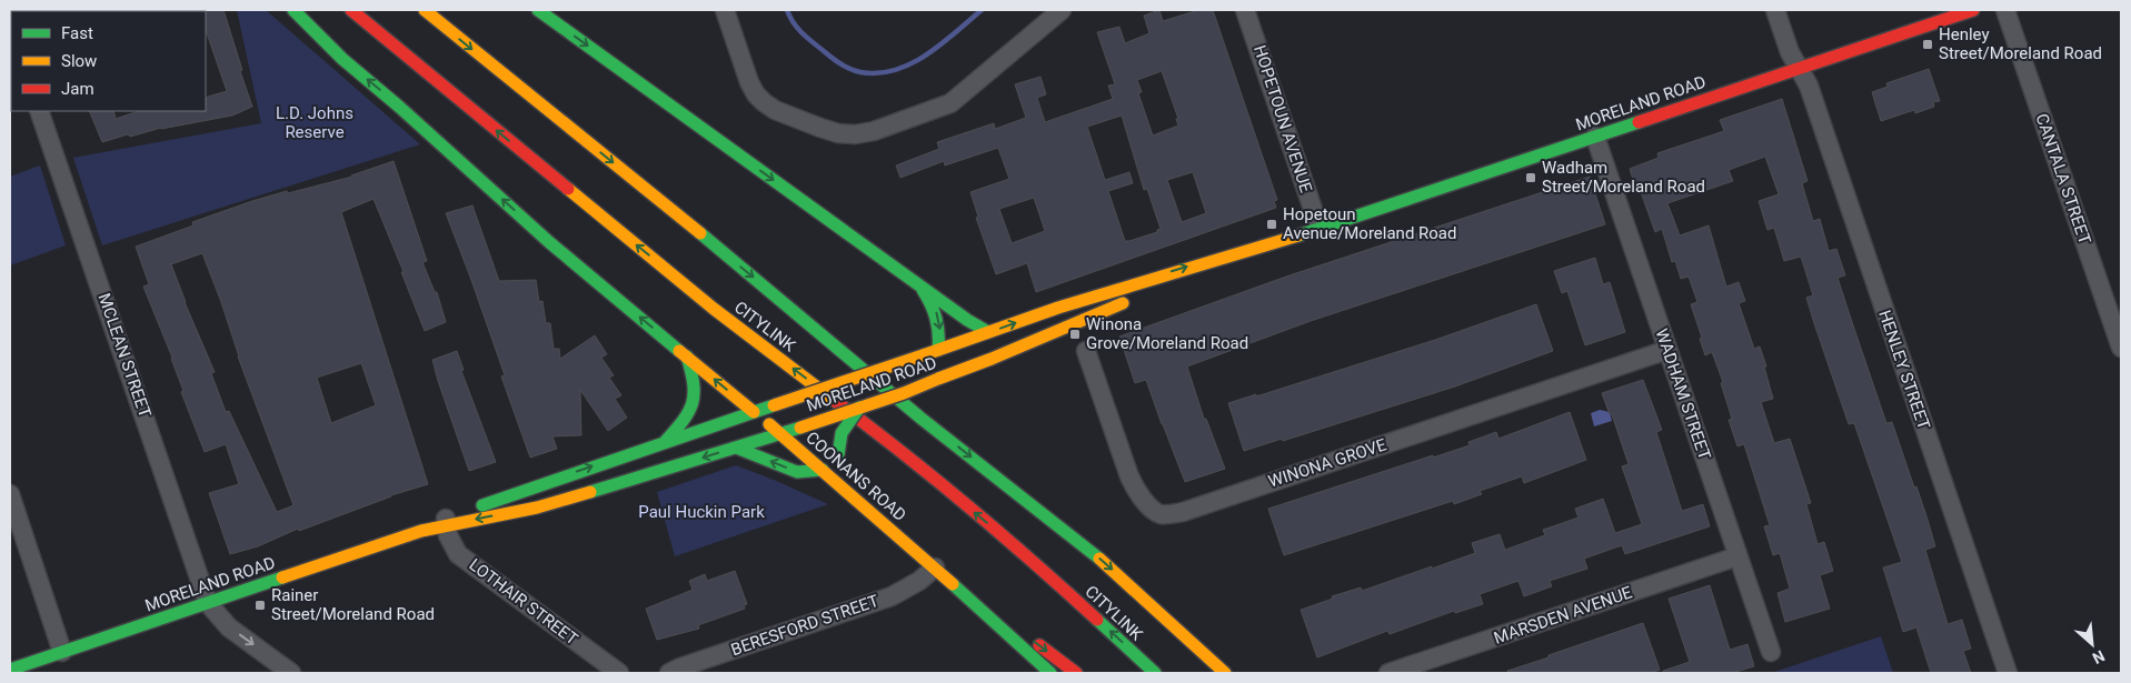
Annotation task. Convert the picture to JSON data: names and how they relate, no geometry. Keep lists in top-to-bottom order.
{
  "streets": {
    "main road": ["MORELAND ROAD", "CITYLINK", "COONANS ROAD"],
    "street": [
      "HOPETOUN AVENUE",
      "CANTALA STREET",
      "MCLEAN STREET",
      "HENLEY STREET",
      "WADHAM STREET",
      "WINONA GROVE",
      "LOTHAIR STREET",
      "MARSDEN AVENUE",
      "BERESFORD STREET"
    ]
  },
  "crossings": [
    ["MORELAND ROAD", "HOPETOUN AVENUE"],
    ["MORELAND ROAD", "MCLEAN STREET"],
    ["MORELAND ROAD", "HENLEY STREET"],
    ["MORELAND ROAD", "WADHAM STREET"],
    ["MORELAND ROAD", "COONANS ROAD"],
    ["MORELAND ROAD", "LOTHAIR STREET"],
    ["WADHAM STREET", "WINONA GROVE"],
    ["WADHAM STREET", "MARSDEN AVENUE"],
    ["COONANS ROAD", "BERESFORD STREET"]
  ],
  "parks": ["L.D. Johns Reserve", "Paul Huckin Park"],
  "places": {
    "transit": [
      "Henley Street/Moreland Road",
      "Wadham Street/Moreland Road",
      "Hopetoun Avenue/Moreland Road",
      "Winona Grove/Moreland Road",
      "Rainer Street/Moreland Road"
    ]
  },
  "legend": ["Fast", "Slow", "Jam"],
  "north": "bottom right"
}
